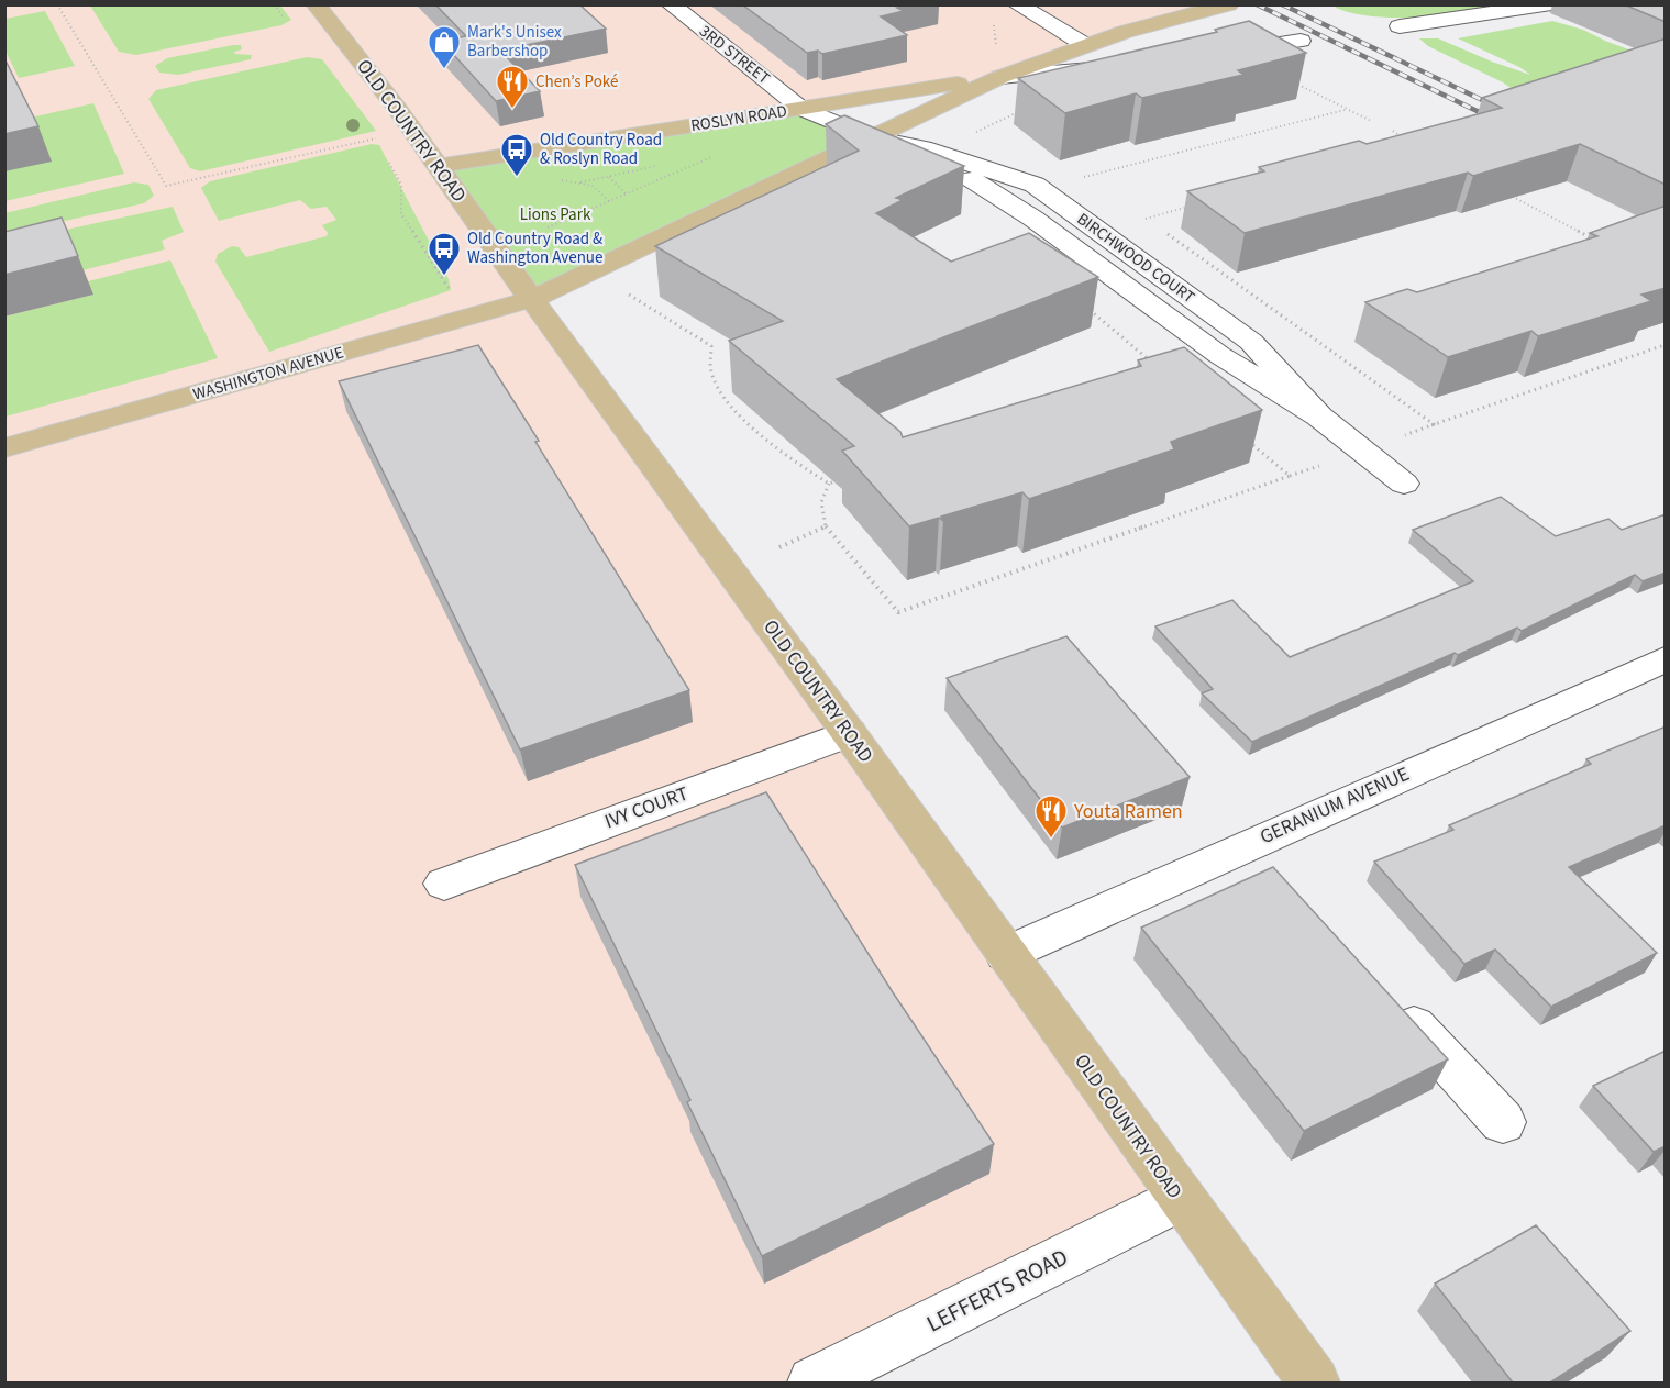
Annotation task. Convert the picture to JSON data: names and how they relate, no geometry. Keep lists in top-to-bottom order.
{
  "streets": {
    "main road": ["ROSLYN ROAD", "OLD COUNTRY ROAD", "WASHINGTON AVENUE"],
    "street": [
      "3RD STREET",
      "BIRCHWOOD COURT",
      "GERANIUM AVENUE",
      "IVY COURT",
      "LEFFERTS ROAD"
    ]
  },
  "crossings": [
    ["3RD STREET", "ROSLYN ROAD"],
    ["3RD STREET", "BIRCHWOOD COURT"],
    ["ROSLYN ROAD", "OLD COUNTRY ROAD"],
    ["ROSLYN ROAD", "BIRCHWOOD COURT"],
    ["ROSLYN ROAD", "WASHINGTON AVENUE"],
    ["OLD COUNTRY ROAD", "WASHINGTON AVENUE"],
    ["OLD COUNTRY ROAD", "GERANIUM AVENUE"],
    ["OLD COUNTRY ROAD", "IVY COURT"],
    ["OLD COUNTRY ROAD", "LEFFERTS ROAD"]
  ],
  "parks": ["Lions Park"],
  "places": {
    "shop": ["Mark's Unisex Barbershop"],
    "restaurant": ["Chen’s Poké", "Youta Ramen"],
    "bus stop": ["Old Country Road & Roslyn Road", "Old Country Road & Washington Avenue"]
  }
}
